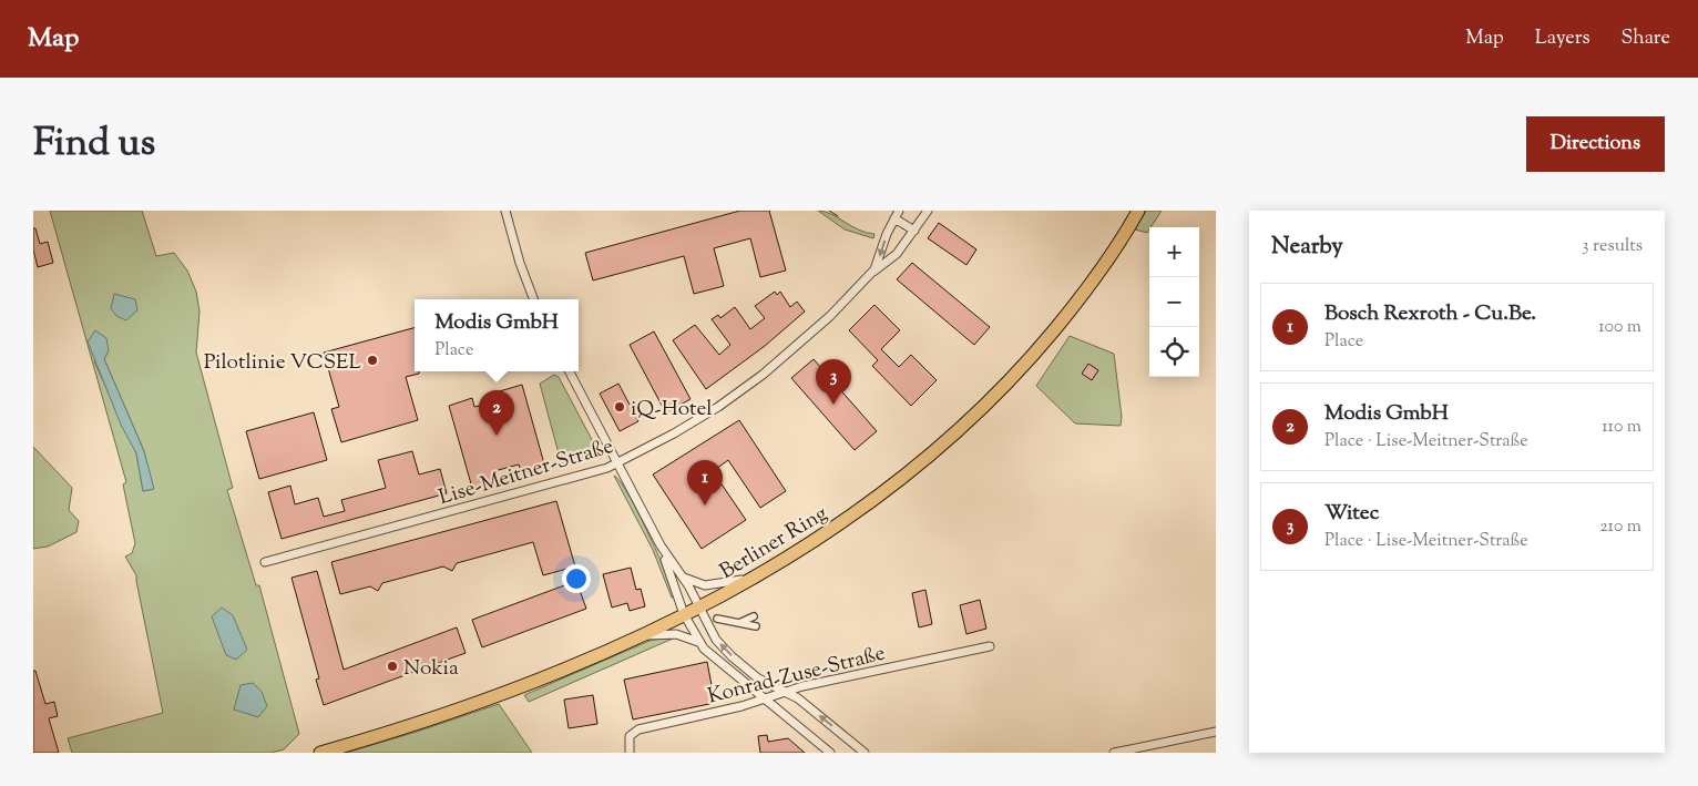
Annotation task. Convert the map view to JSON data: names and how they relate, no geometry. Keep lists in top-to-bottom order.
{
  "streets": {
    "main road": ["Berliner Ring"],
    "street": ["Lise-Meitner-Straße", "Konrad-Zuse-Straße"]
  },
  "places": ["Pilotlinie VCSEL", "iQ-Hotel", "Nokia"],
  "page": {
    "header": "Map",
    "nav": ["Map", "Layers", "Share"],
    "title": "Find us",
    "buttons": "Directions",
    "heading": ["Nearby", "3 results"],
    "map_buttons": ["+", "−"],
    "list": [
      {
        "mark": "1",
        "name": "Bosch Rexroth - Cu.Be.",
        "note": "Place",
        "value": "100 m"
      },
      {
        "mark": "2",
        "name": "Modis GmbH",
        "note": "Place · Lise-Meitner-Straße",
        "value": "110 m"
      },
      {
        "mark": "3",
        "name": "Witec",
        "note": "Place · Lise-Meitner-Straße",
        "value": "210 m"
      }
    ],
    "popup": ["Modis GmbH", "Place"],
    "pins": ["3", "2", "1"]
  }
}
